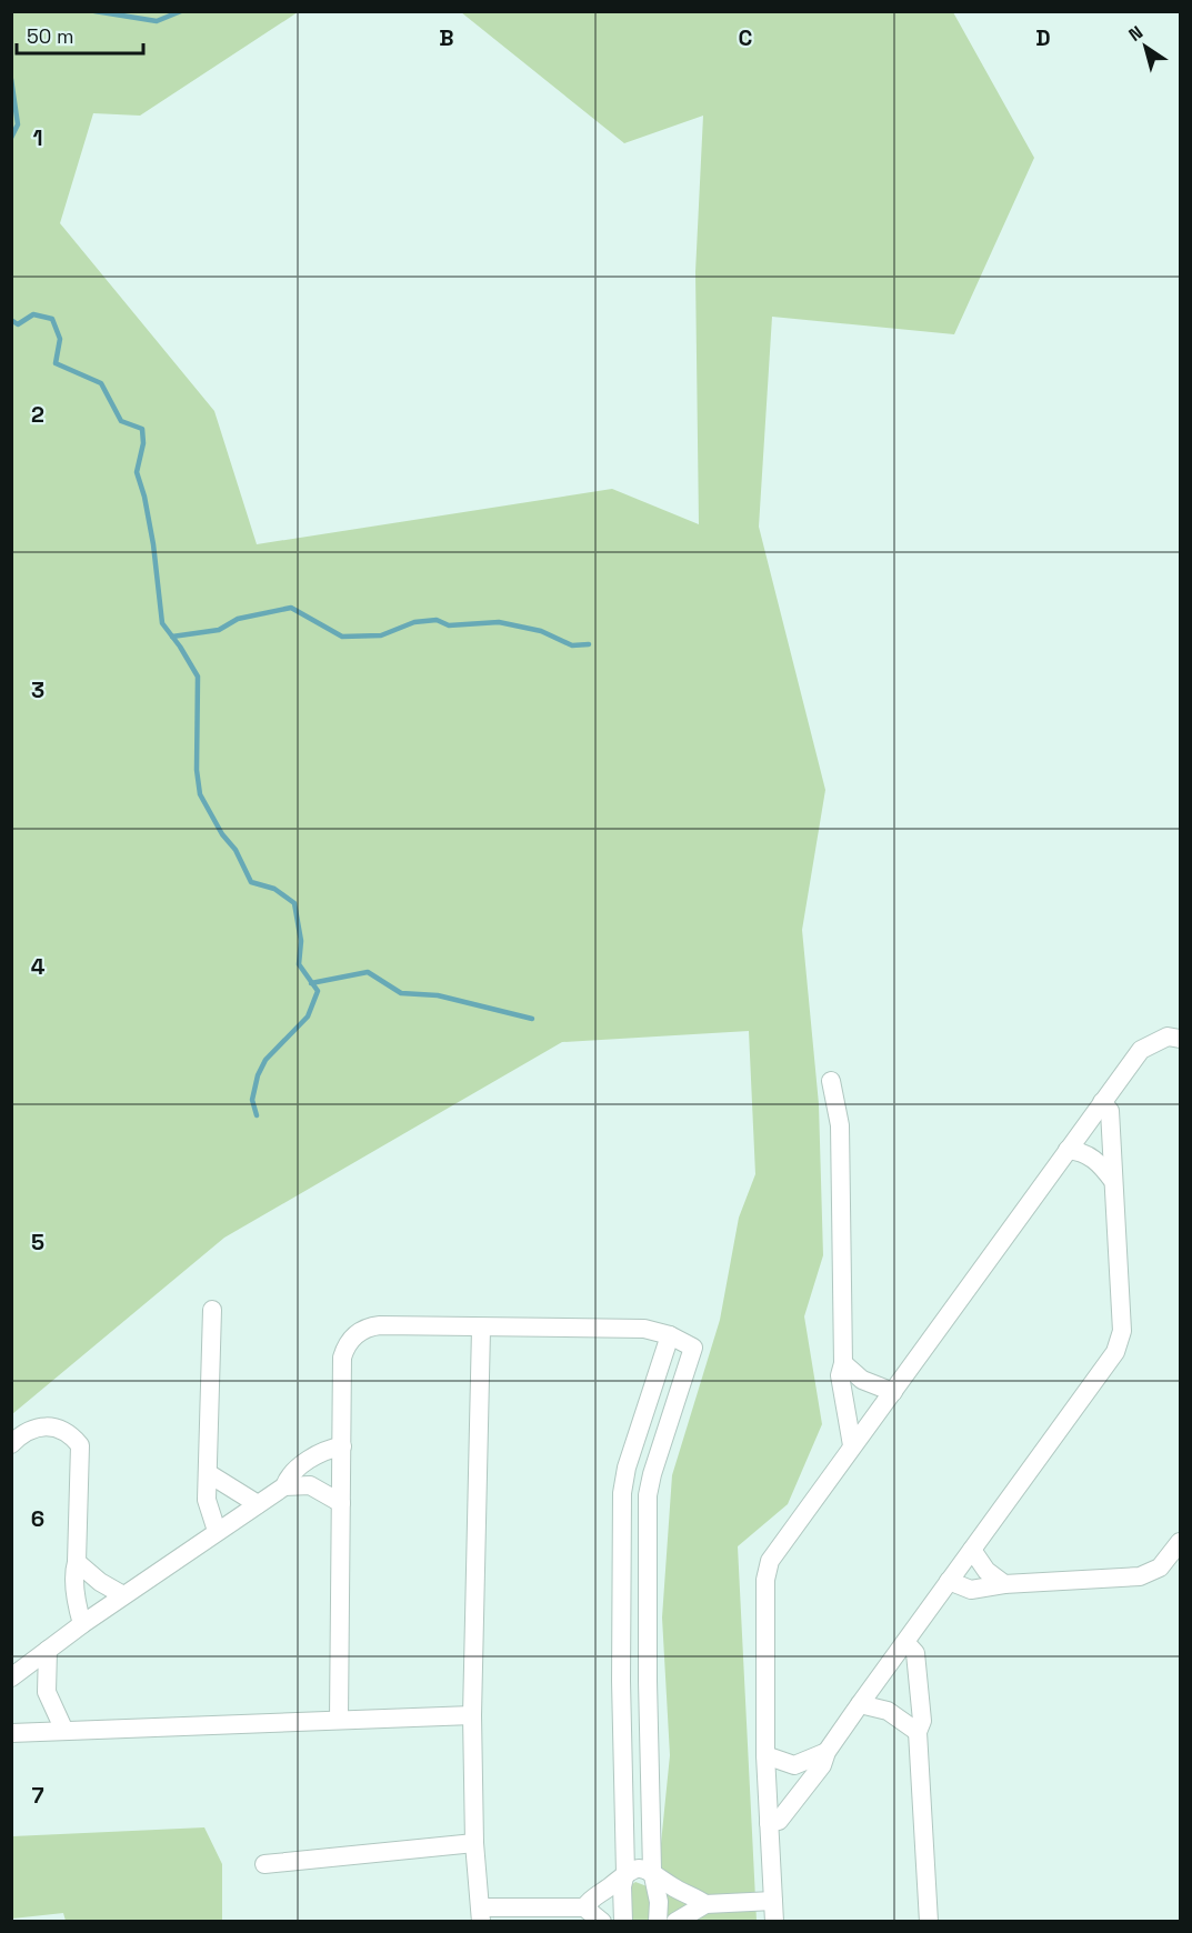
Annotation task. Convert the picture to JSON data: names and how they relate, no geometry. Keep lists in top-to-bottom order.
{
  "scale_bar": "50 m",
  "north": "top left",
  "grid": {
    "columns": ["B", "C", "D"],
    "rows": [
      "1",
      "2",
      "3",
      "4",
      "5",
      "6",
      "7"
    ]
  }
}
